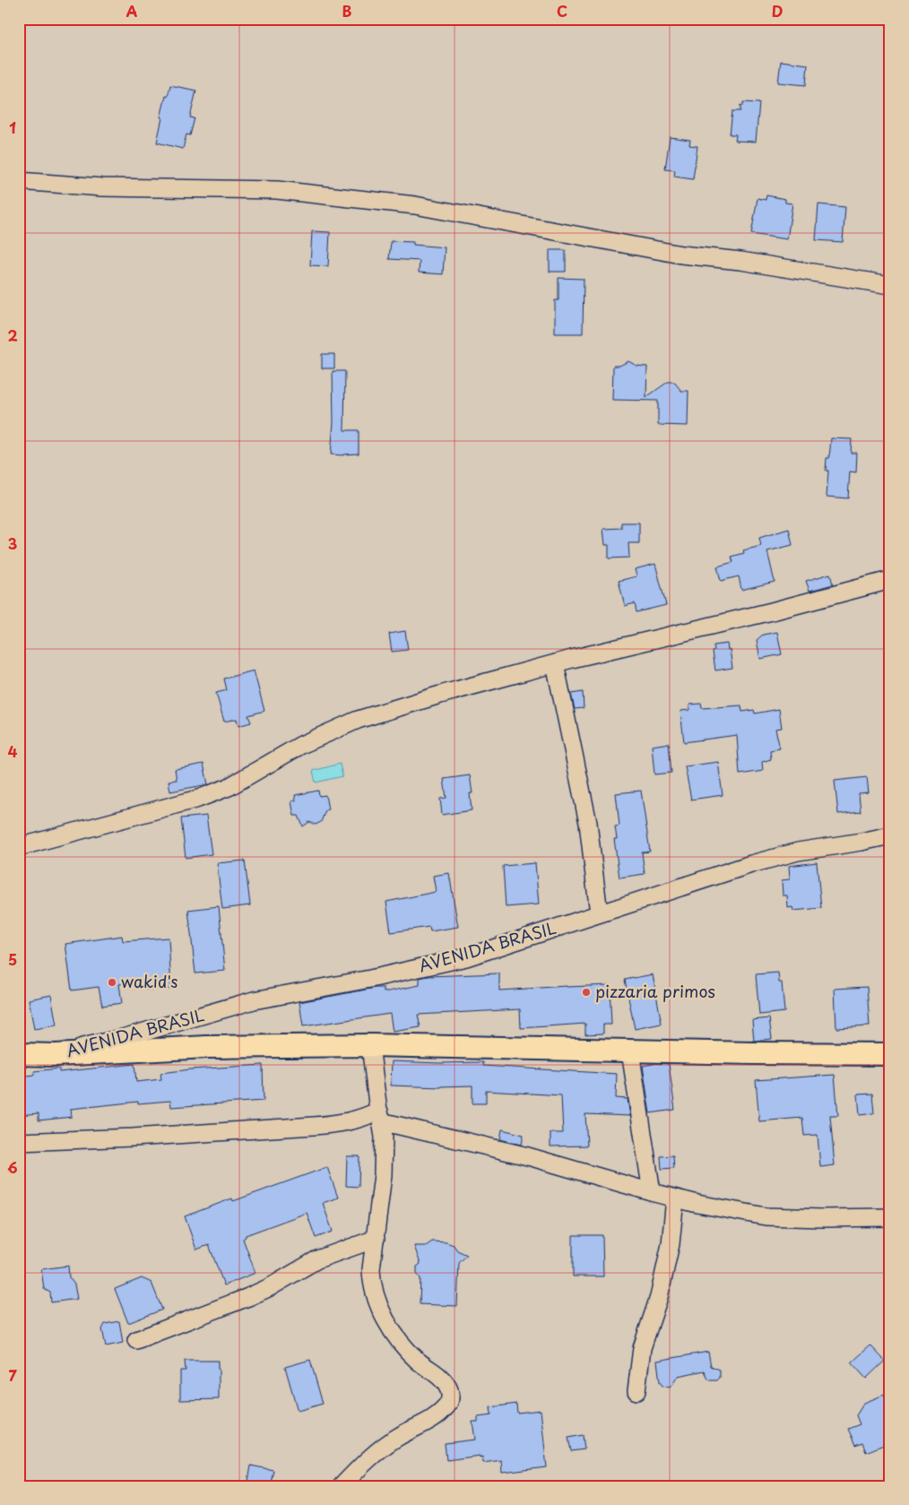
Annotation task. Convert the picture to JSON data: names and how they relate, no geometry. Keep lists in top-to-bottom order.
{
  "streets": {
    "street": ["AVENIDA BRASIL"]
  },
  "places": ["wakid's", "pizzaria primos"],
  "grid": {
    "columns": [
      "A",
      "B",
      "C",
      "D"
    ],
    "rows": [
      "1",
      "2",
      "3",
      "4",
      "5",
      "6",
      "7"
    ]
  }
}
